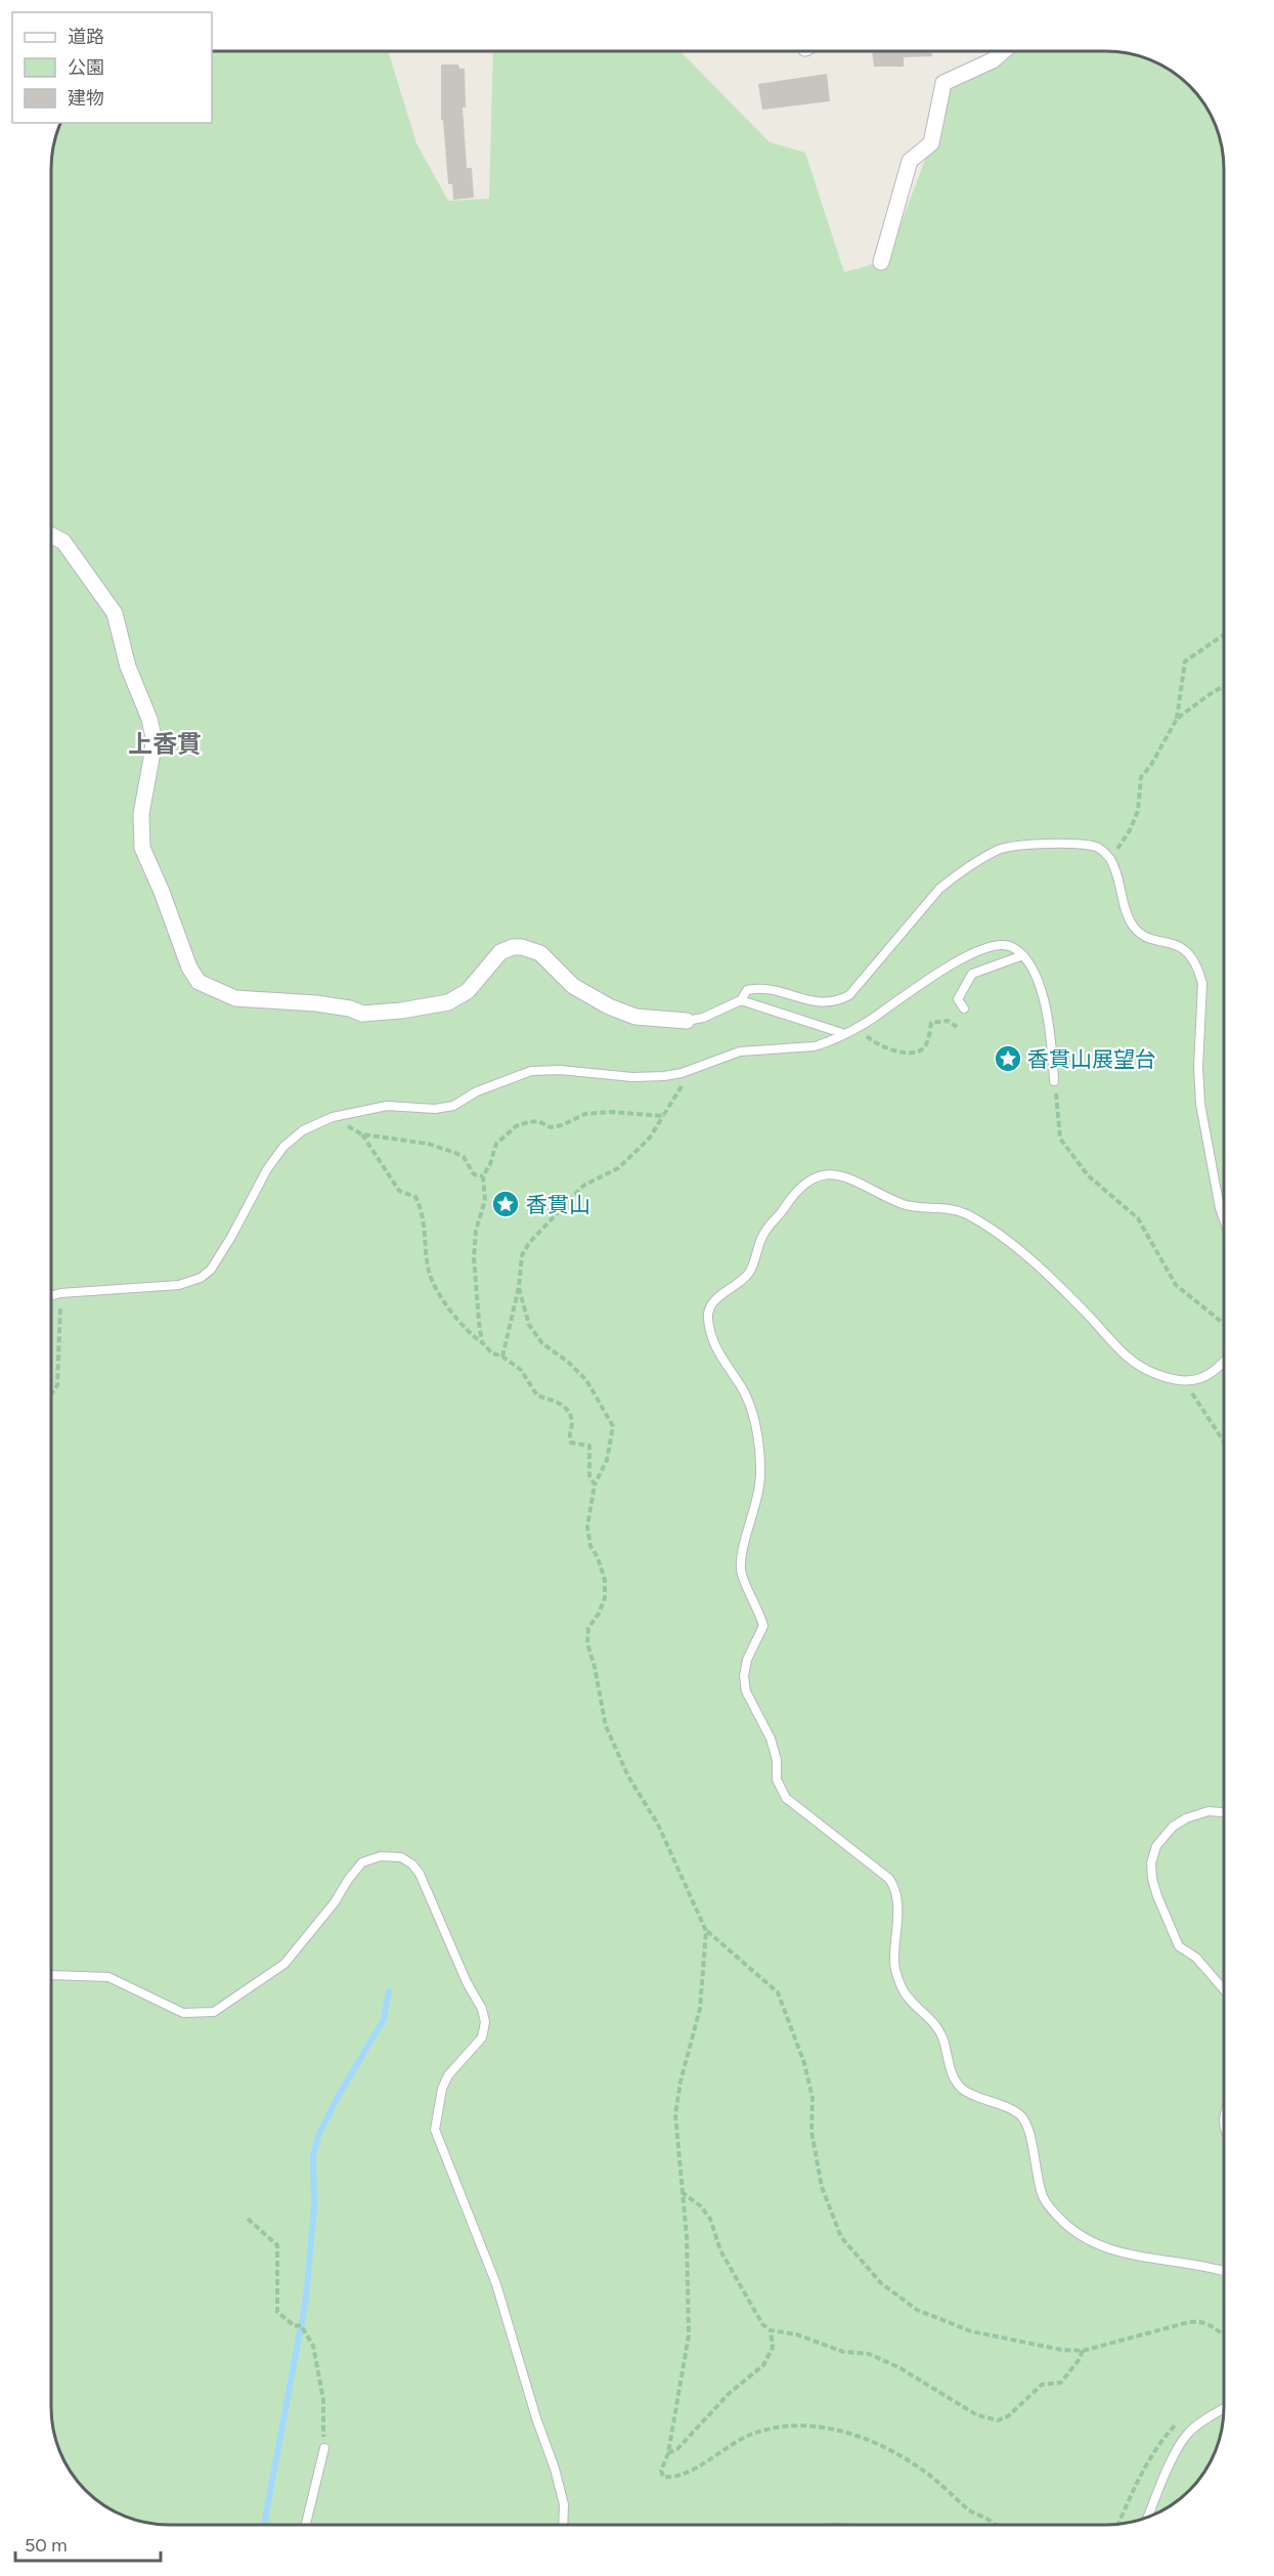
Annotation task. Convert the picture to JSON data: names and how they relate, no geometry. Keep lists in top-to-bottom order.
{
  "districts": ["上香貫"],
  "places": {
    "place": ["香貫山展望台", "香貫山"]
  },
  "legend": ["道路", "公園", "建物"],
  "scale_bar": "50 m"
}
